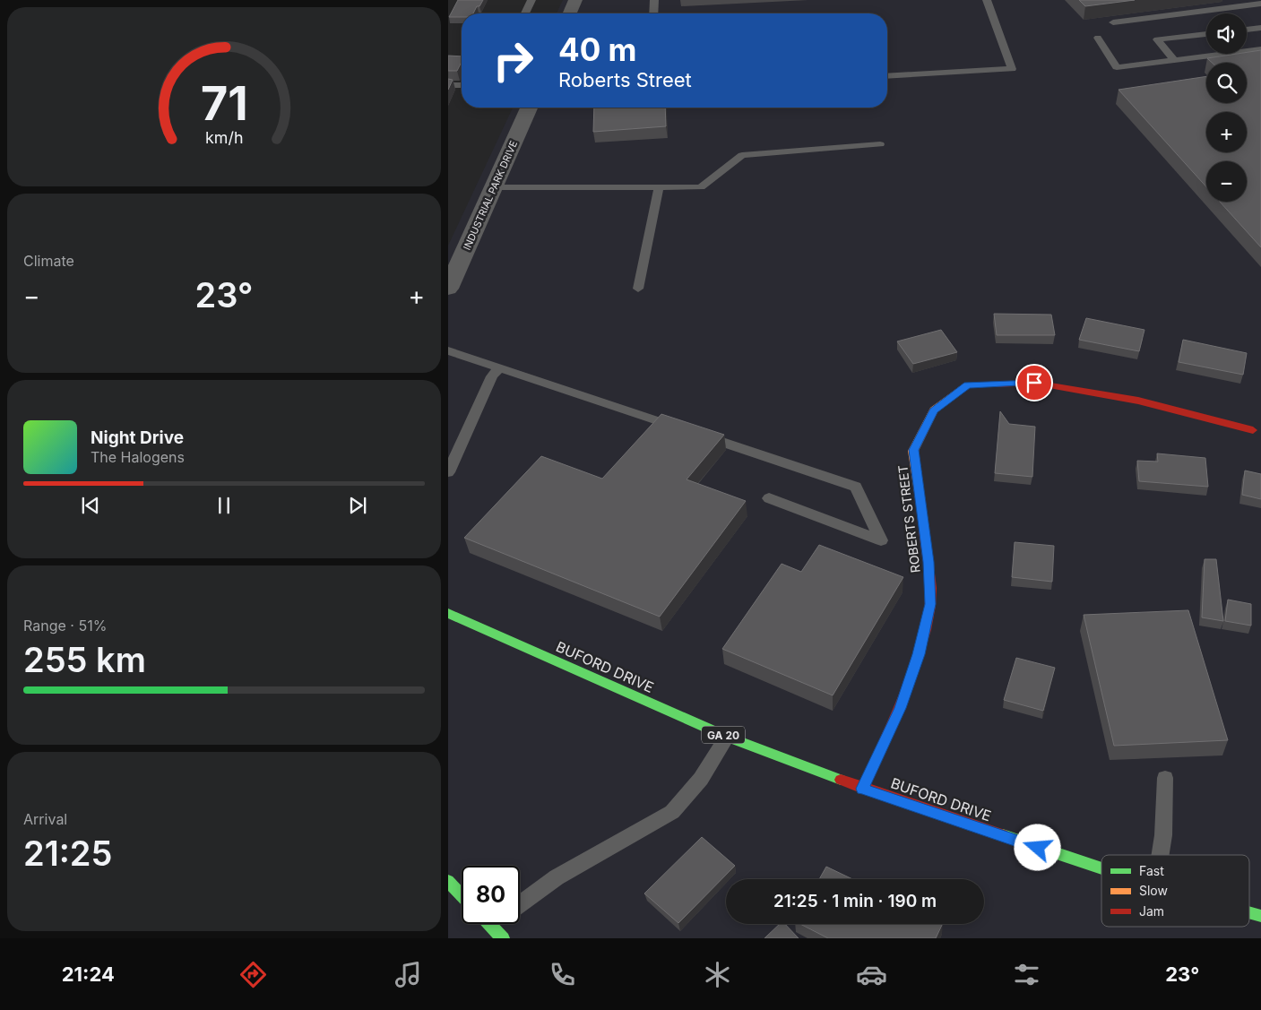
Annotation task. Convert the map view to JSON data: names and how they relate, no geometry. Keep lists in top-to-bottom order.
{
  "streets": {
    "main road": ["ROBERTS STREET", "BUFORD DRIVE", "GA 20"],
    "street": ["INDUSTRIAL PARK DRIVE"]
  },
  "crossings": [
    ["ROBERTS STREET", "BUFORD DRIVE"]
  ],
  "legend": ["Fast", "Slow", "Jam"],
  "page": {
    "map_buttons": ["+", "−"],
    "turn": ["40 m", "Roberts Street"],
    "tile": [
      "Climate",
      ["Range · 51%", "255 km"],
      ["Arrival", "21:25"]
    ],
    "heat": ["−", "23°", "+"],
    "song": ["Night Drive", "The Halogens"],
    "limit": "80",
    "trip": "21:25 · 1 min · 190 m",
    "tabs": ["21:24", "23°"],
    "gauge": ["71", "km/h"]
  }
}
